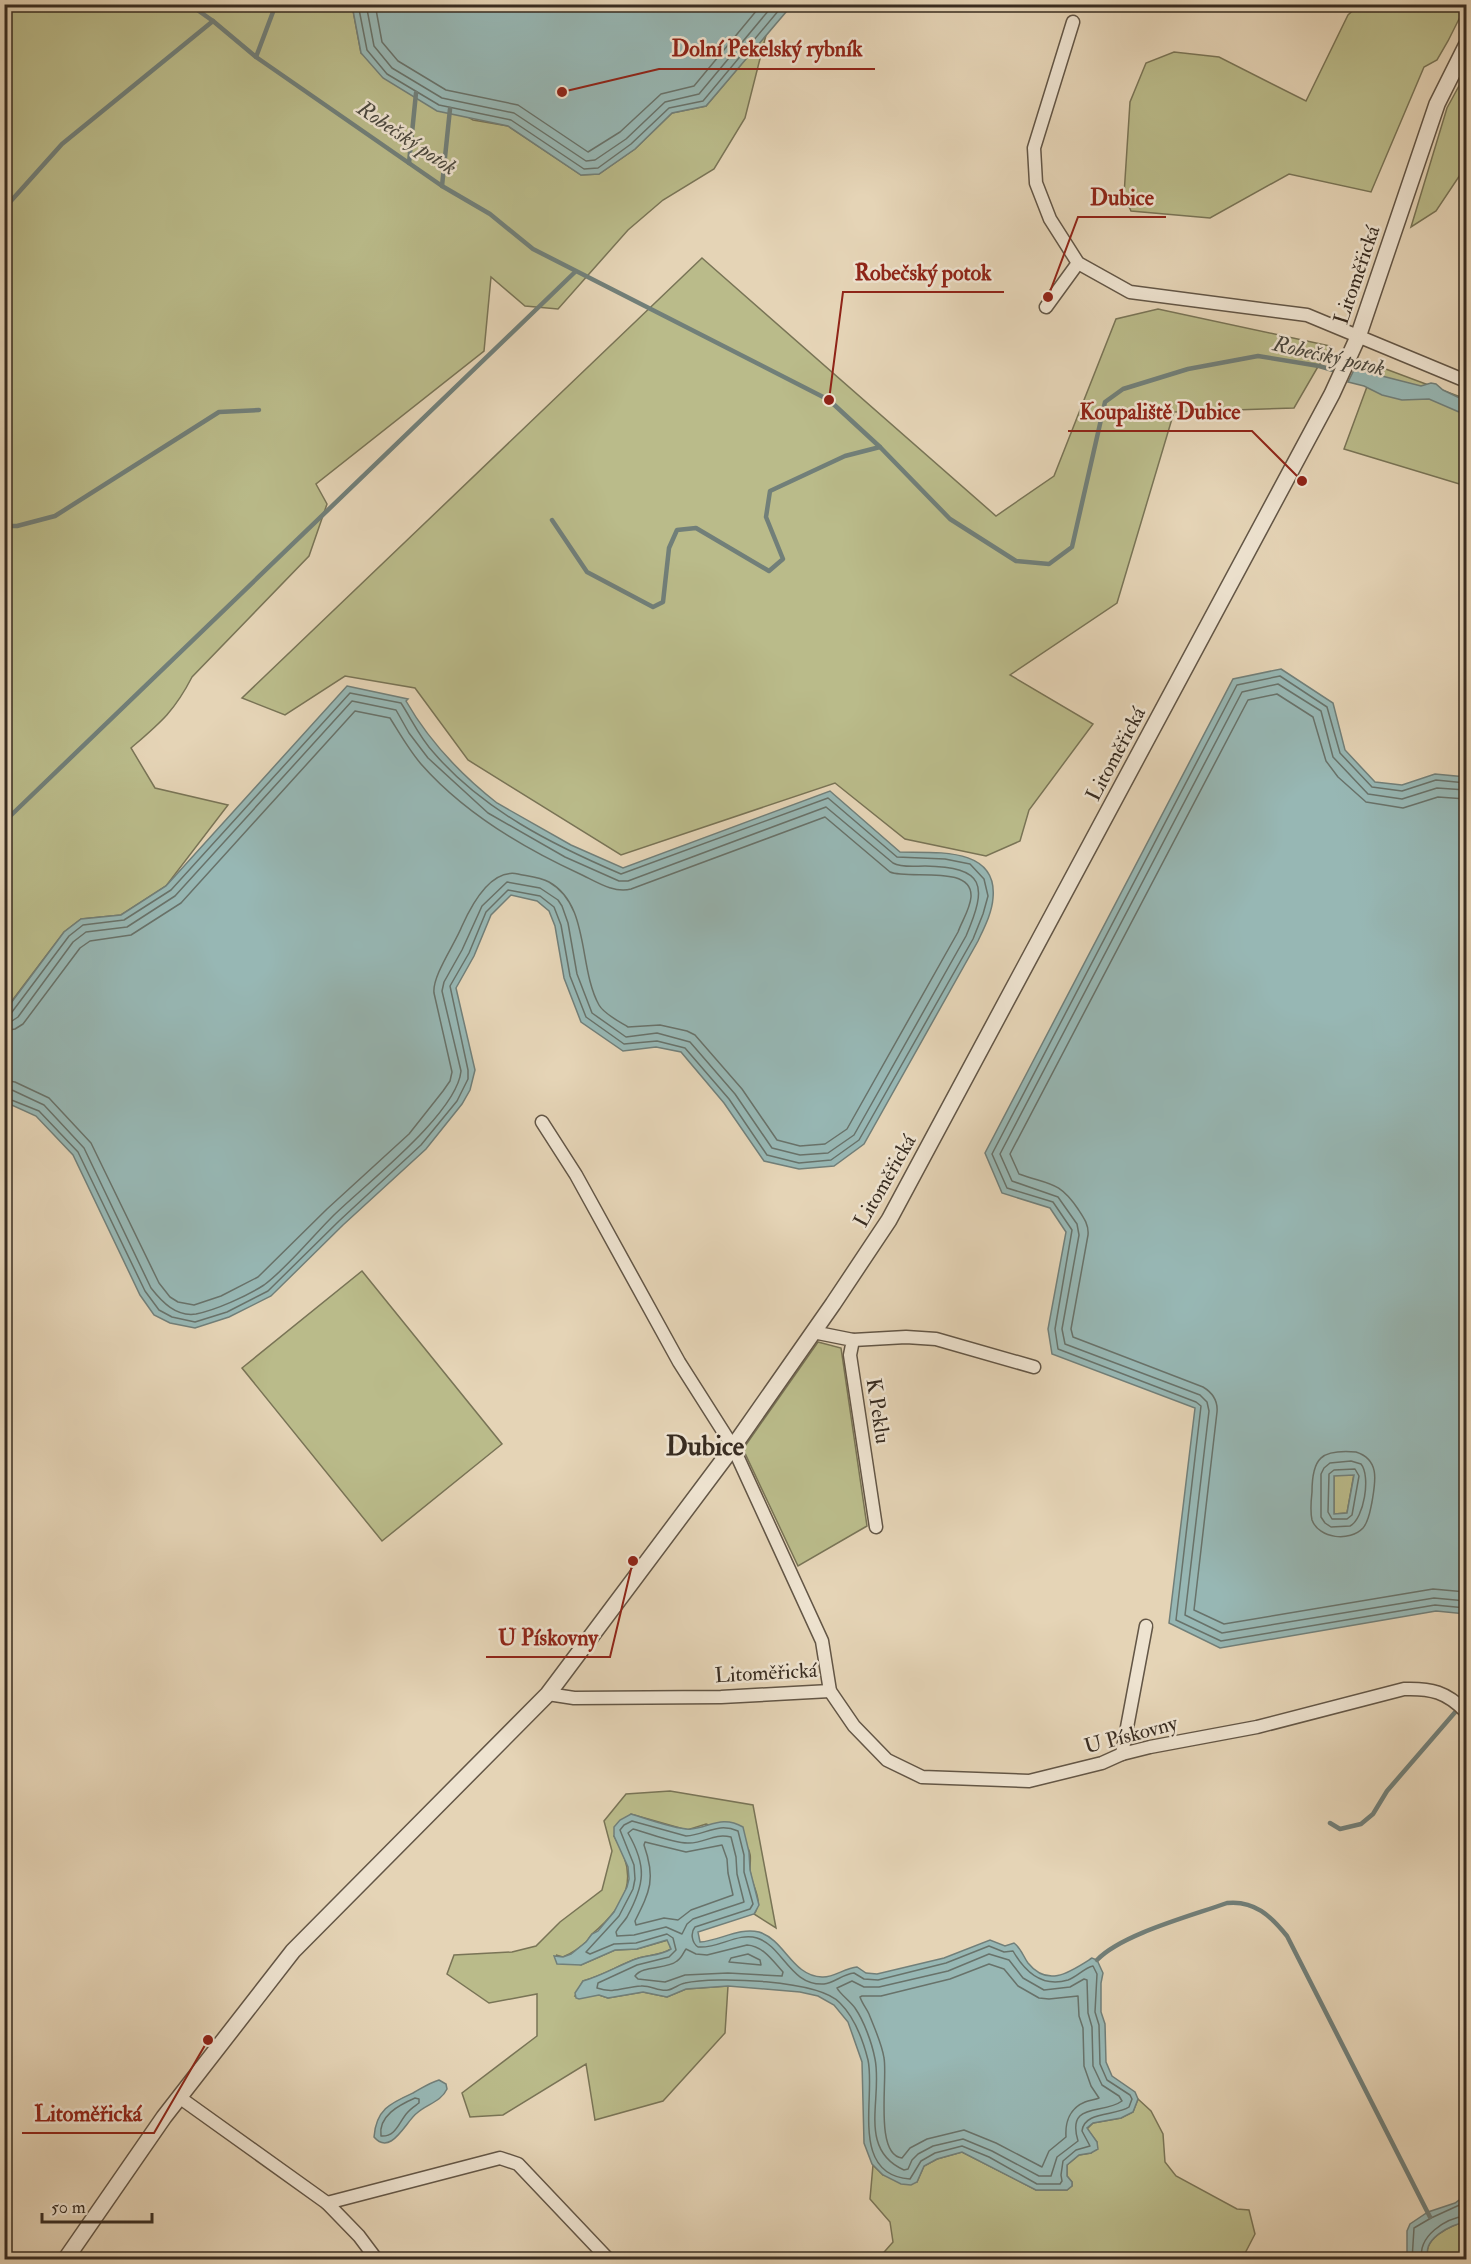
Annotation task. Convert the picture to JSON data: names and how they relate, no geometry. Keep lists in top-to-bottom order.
{
  "streets": {
    "street": ["Litoměřická", "K Peklu", "U Pískovny"]
  },
  "crossings": [
    ["Litoměřická", "U Pískovny"]
  ],
  "districts": ["Dubice"],
  "water": ["Robečský potok"],
  "places": [
    "Dolní Pekelský rybník",
    "Dubice",
    "Robečský potok",
    "Koupaliště Dubice",
    "U Pískovny",
    "Litoměřická"
  ],
  "scale_bar": "50 m"
}
